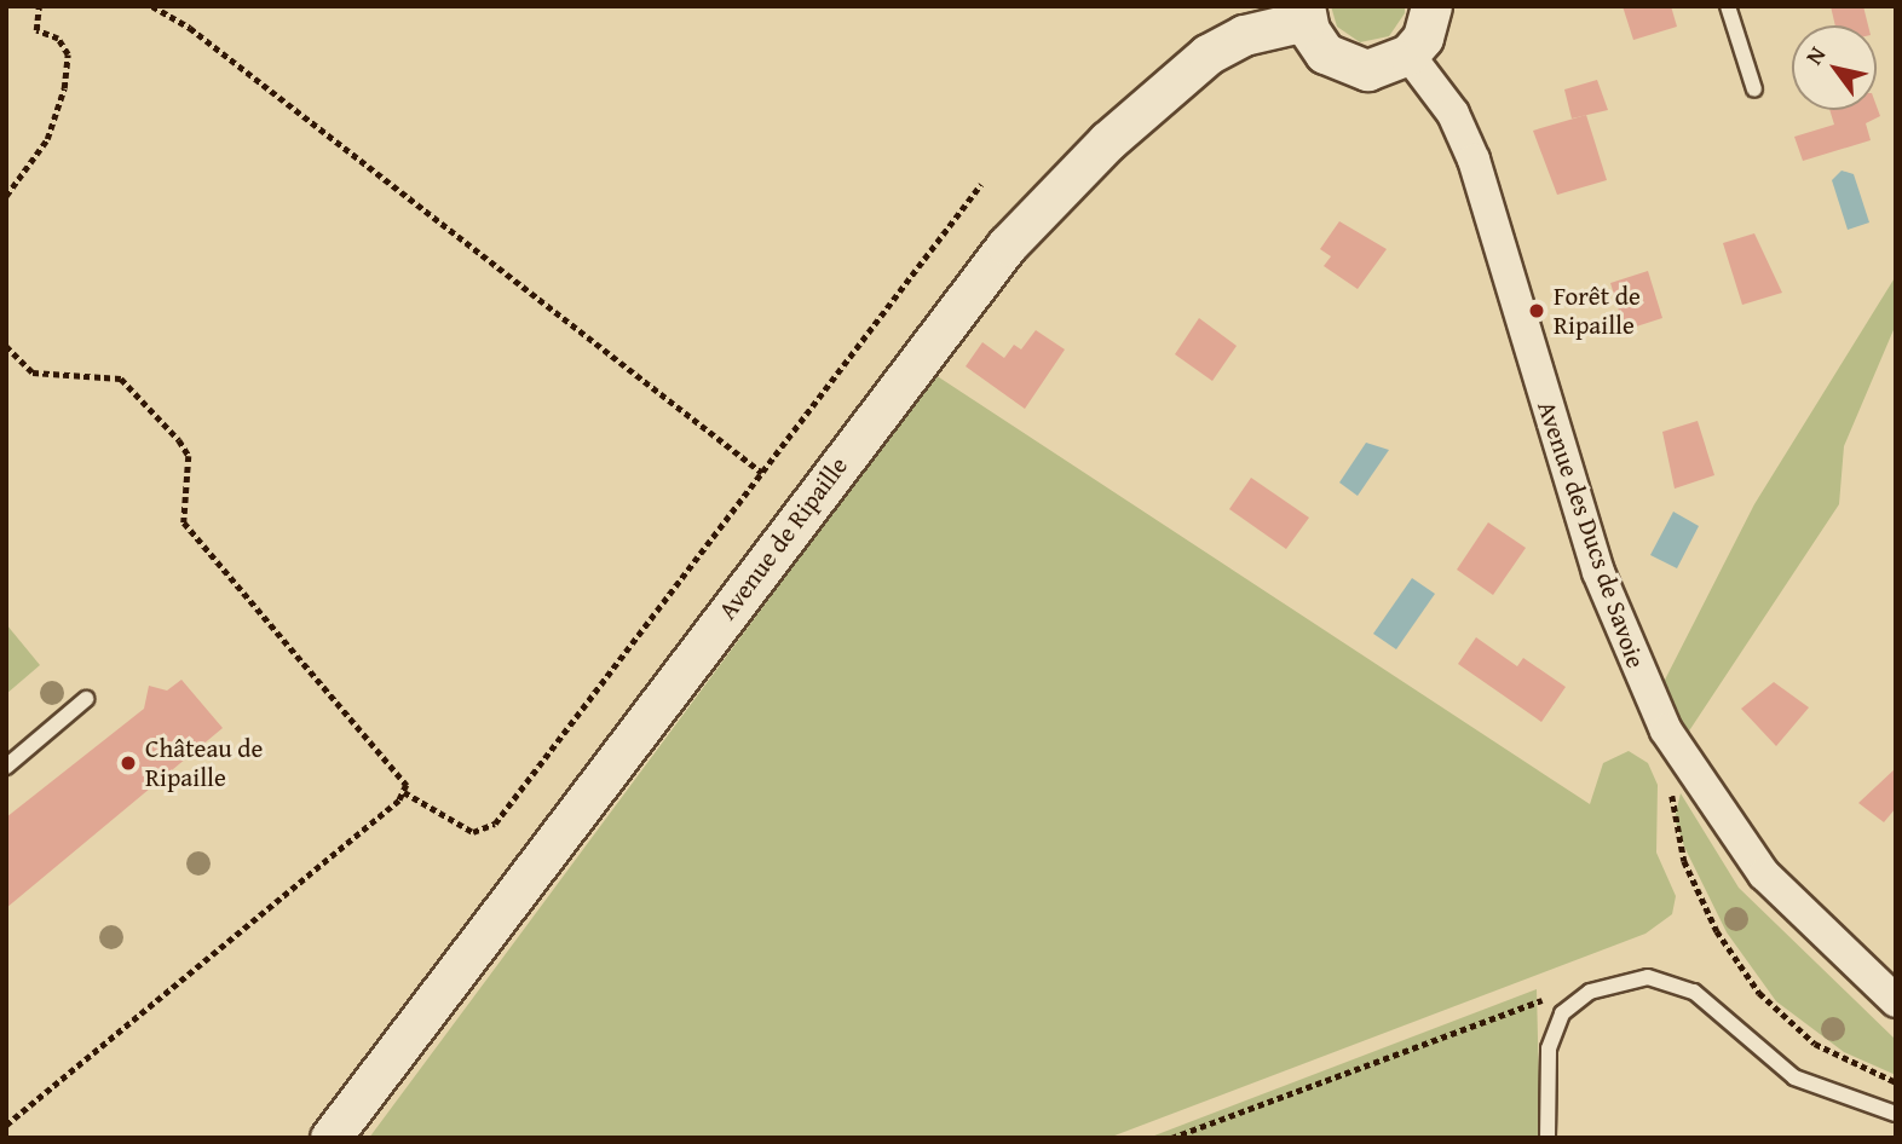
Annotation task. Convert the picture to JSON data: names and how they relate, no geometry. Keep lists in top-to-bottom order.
{
  "streets": {
    "street": ["Avenue des Ducs de Savoie", "Avenue de Ripaille"]
  },
  "places": ["Forêt de Ripaille", "Château de Ripaille"],
  "north": "top left"
}
